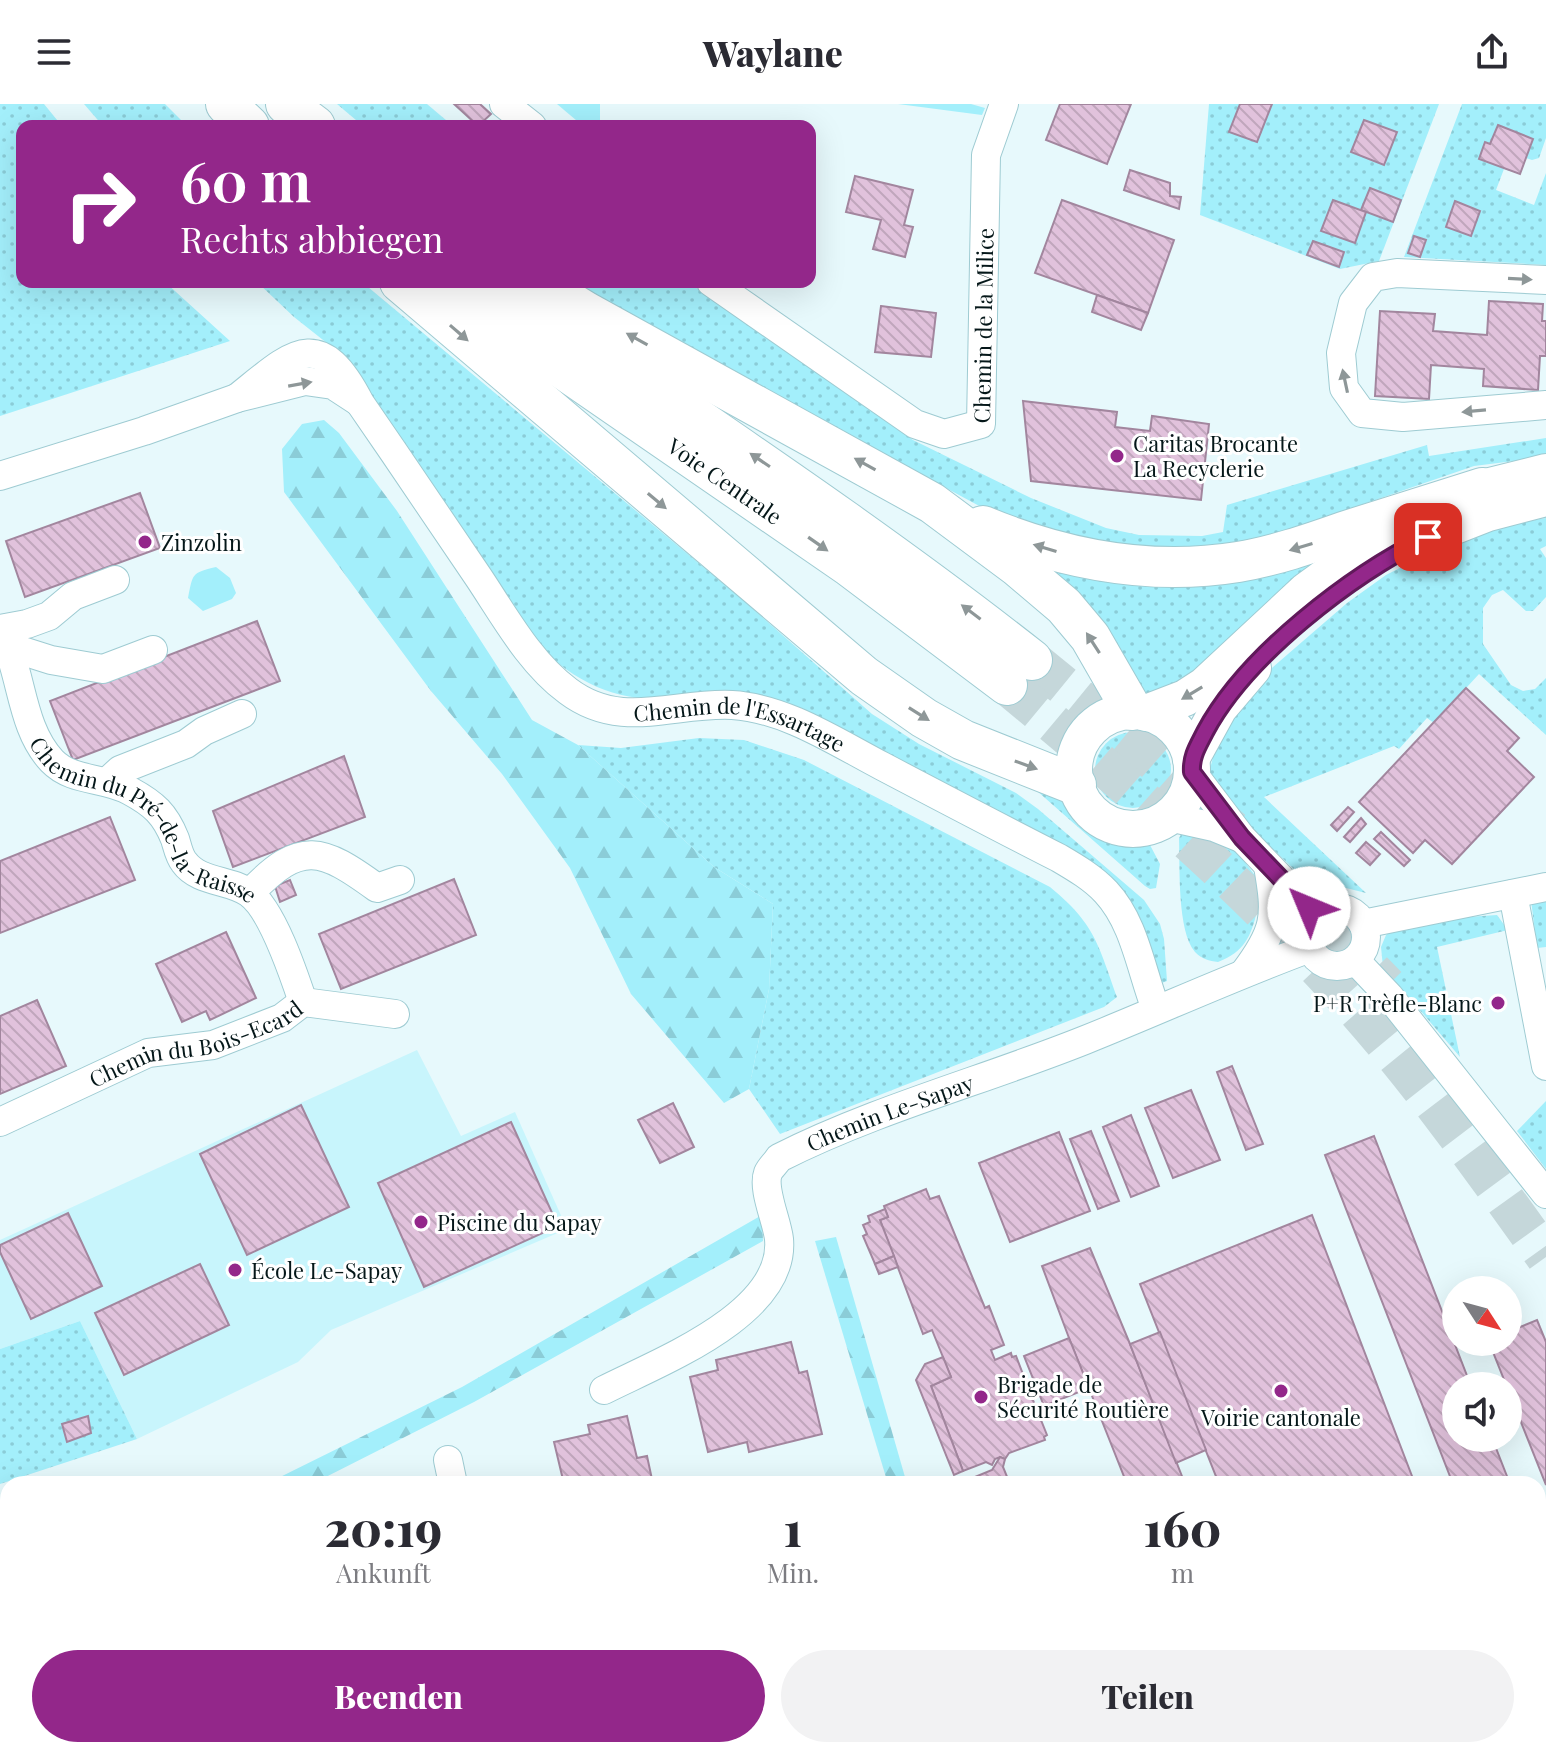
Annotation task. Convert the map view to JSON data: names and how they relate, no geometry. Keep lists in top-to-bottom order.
{
  "streets": {
    "highway": ["Voie Centrale"],
    "street": [
      "Chemin de la Milice",
      "Chemin de l'Essartage",
      "Chemin du Pré-de-la-Raisse",
      "Chemin du Bois-Ecard",
      "Chemin Le-Sapay"
    ]
  },
  "crossings": [
    ["Chemin de l'Essartage", "Chemin Le-Sapay"],
    ["Chemin du Pré-de-la-Raisse", "Chemin du Bois-Ecard"]
  ],
  "places": [
    "Caritas Brocante La Recyclerie",
    "Zinzolin",
    "P+R Trèfle-Blanc",
    "Piscine du Sapay",
    "École Le-Sapay",
    "Voirie cantonale",
    "Brigade de Sécurité Routière"
  ],
  "north": "bottom right",
  "page": {
    "header": "Waylane",
    "turn": ["60 m", "Rechts abbiegen"],
    "eta": [
      "20:19",
      "Ankunft",
      "1",
      "Min.",
      "160",
      "m"
    ],
    "buttons": ["Beenden", "Teilen"]
  }
}
